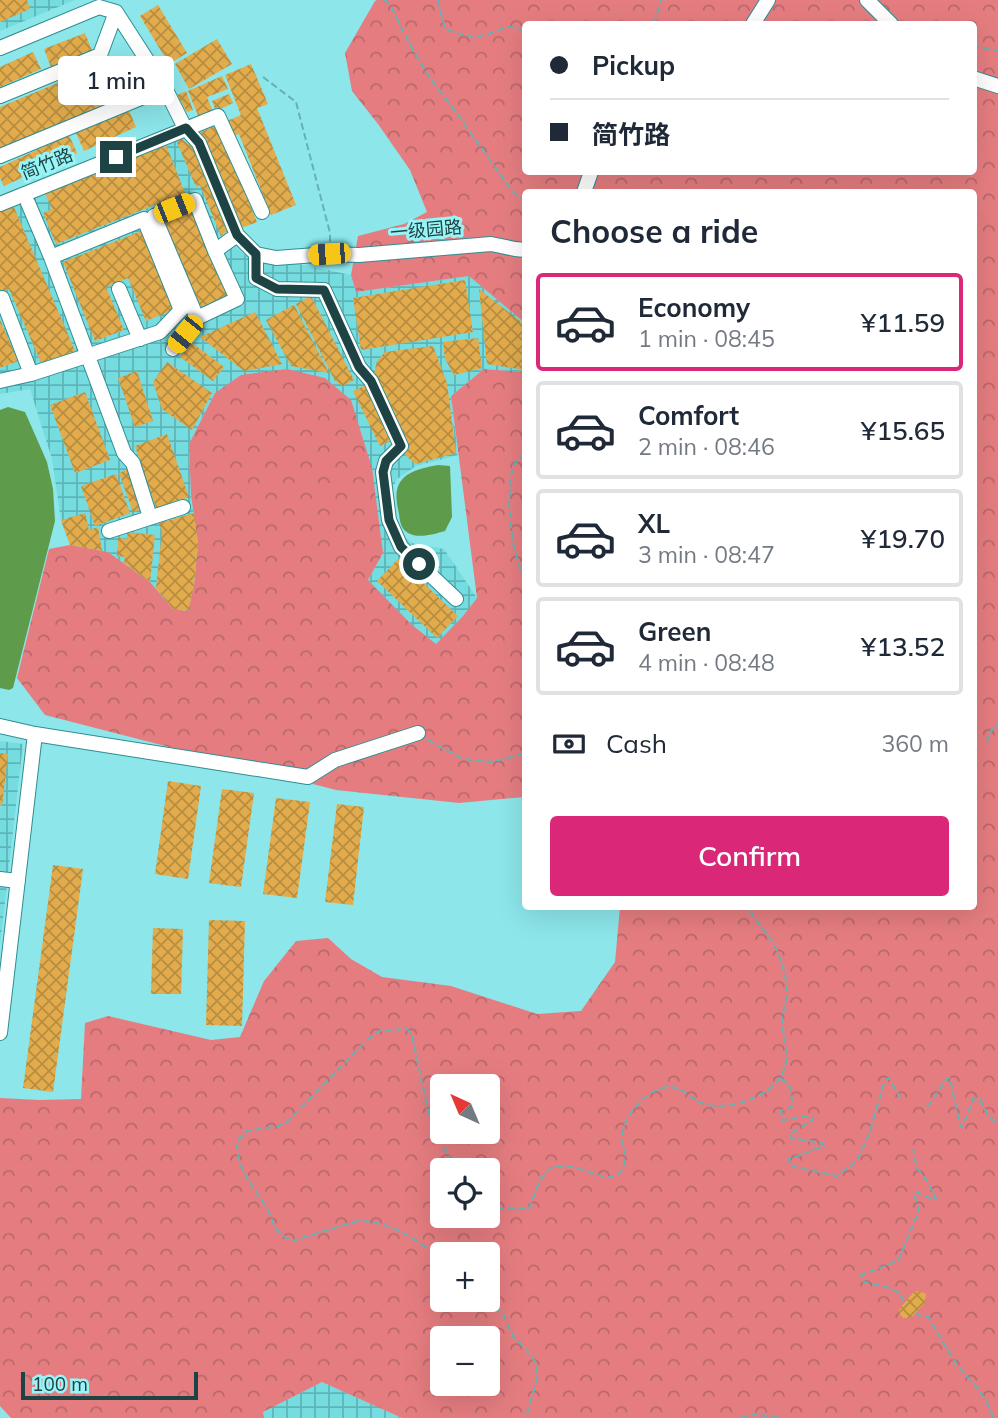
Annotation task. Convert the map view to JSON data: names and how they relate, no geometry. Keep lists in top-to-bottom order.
{
  "streets": {
    "street": ["简竹路", "一级园路"]
  },
  "scale_bar": "100 m",
  "north": "top left",
  "page": {
    "banner": ["Pickup", "简竹路"],
    "bubble": "1 min",
    "heading": "Choose a ride",
    "list": [
      {
        "name": "Economy",
        "note": "1 min · 08:45",
        "value": "¥11.59"
      },
      {
        "name": "Comfort",
        "note": "2 min · 08:46",
        "value": "¥15.65"
      },
      {
        "name": "XL",
        "note": "3 min · 08:47",
        "value": "¥19.70"
      },
      {
        "name": "Green",
        "note": "4 min · 08:48",
        "value": "¥13.52"
      }
    ],
    "pay": ["Cash", "360 m"],
    "buttons": "Confirm",
    "map_buttons": ["+", "−"],
    "scale": "100 m"
  }
}
